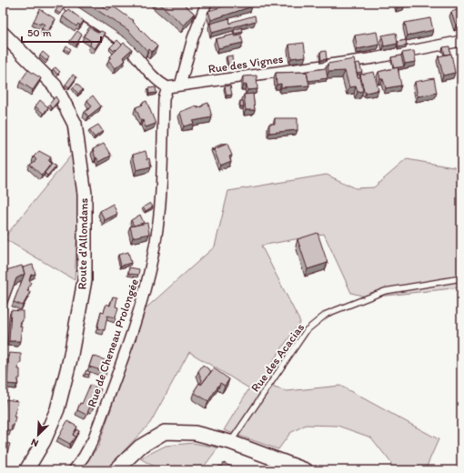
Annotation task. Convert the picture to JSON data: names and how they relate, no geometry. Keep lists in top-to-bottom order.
{
  "streets": {
    "main road": ["Route d'Allondans"],
    "street": ["Rue des Vignes", "Rue de Cheneau Prolongée"],
    "lane": ["Rue des Acacias"]
  },
  "crossings": [
    ["Rue des Vignes", "Rue de Cheneau Prolongée"]
  ],
  "scale_bar": "50 m",
  "north": "bottom left"
}
